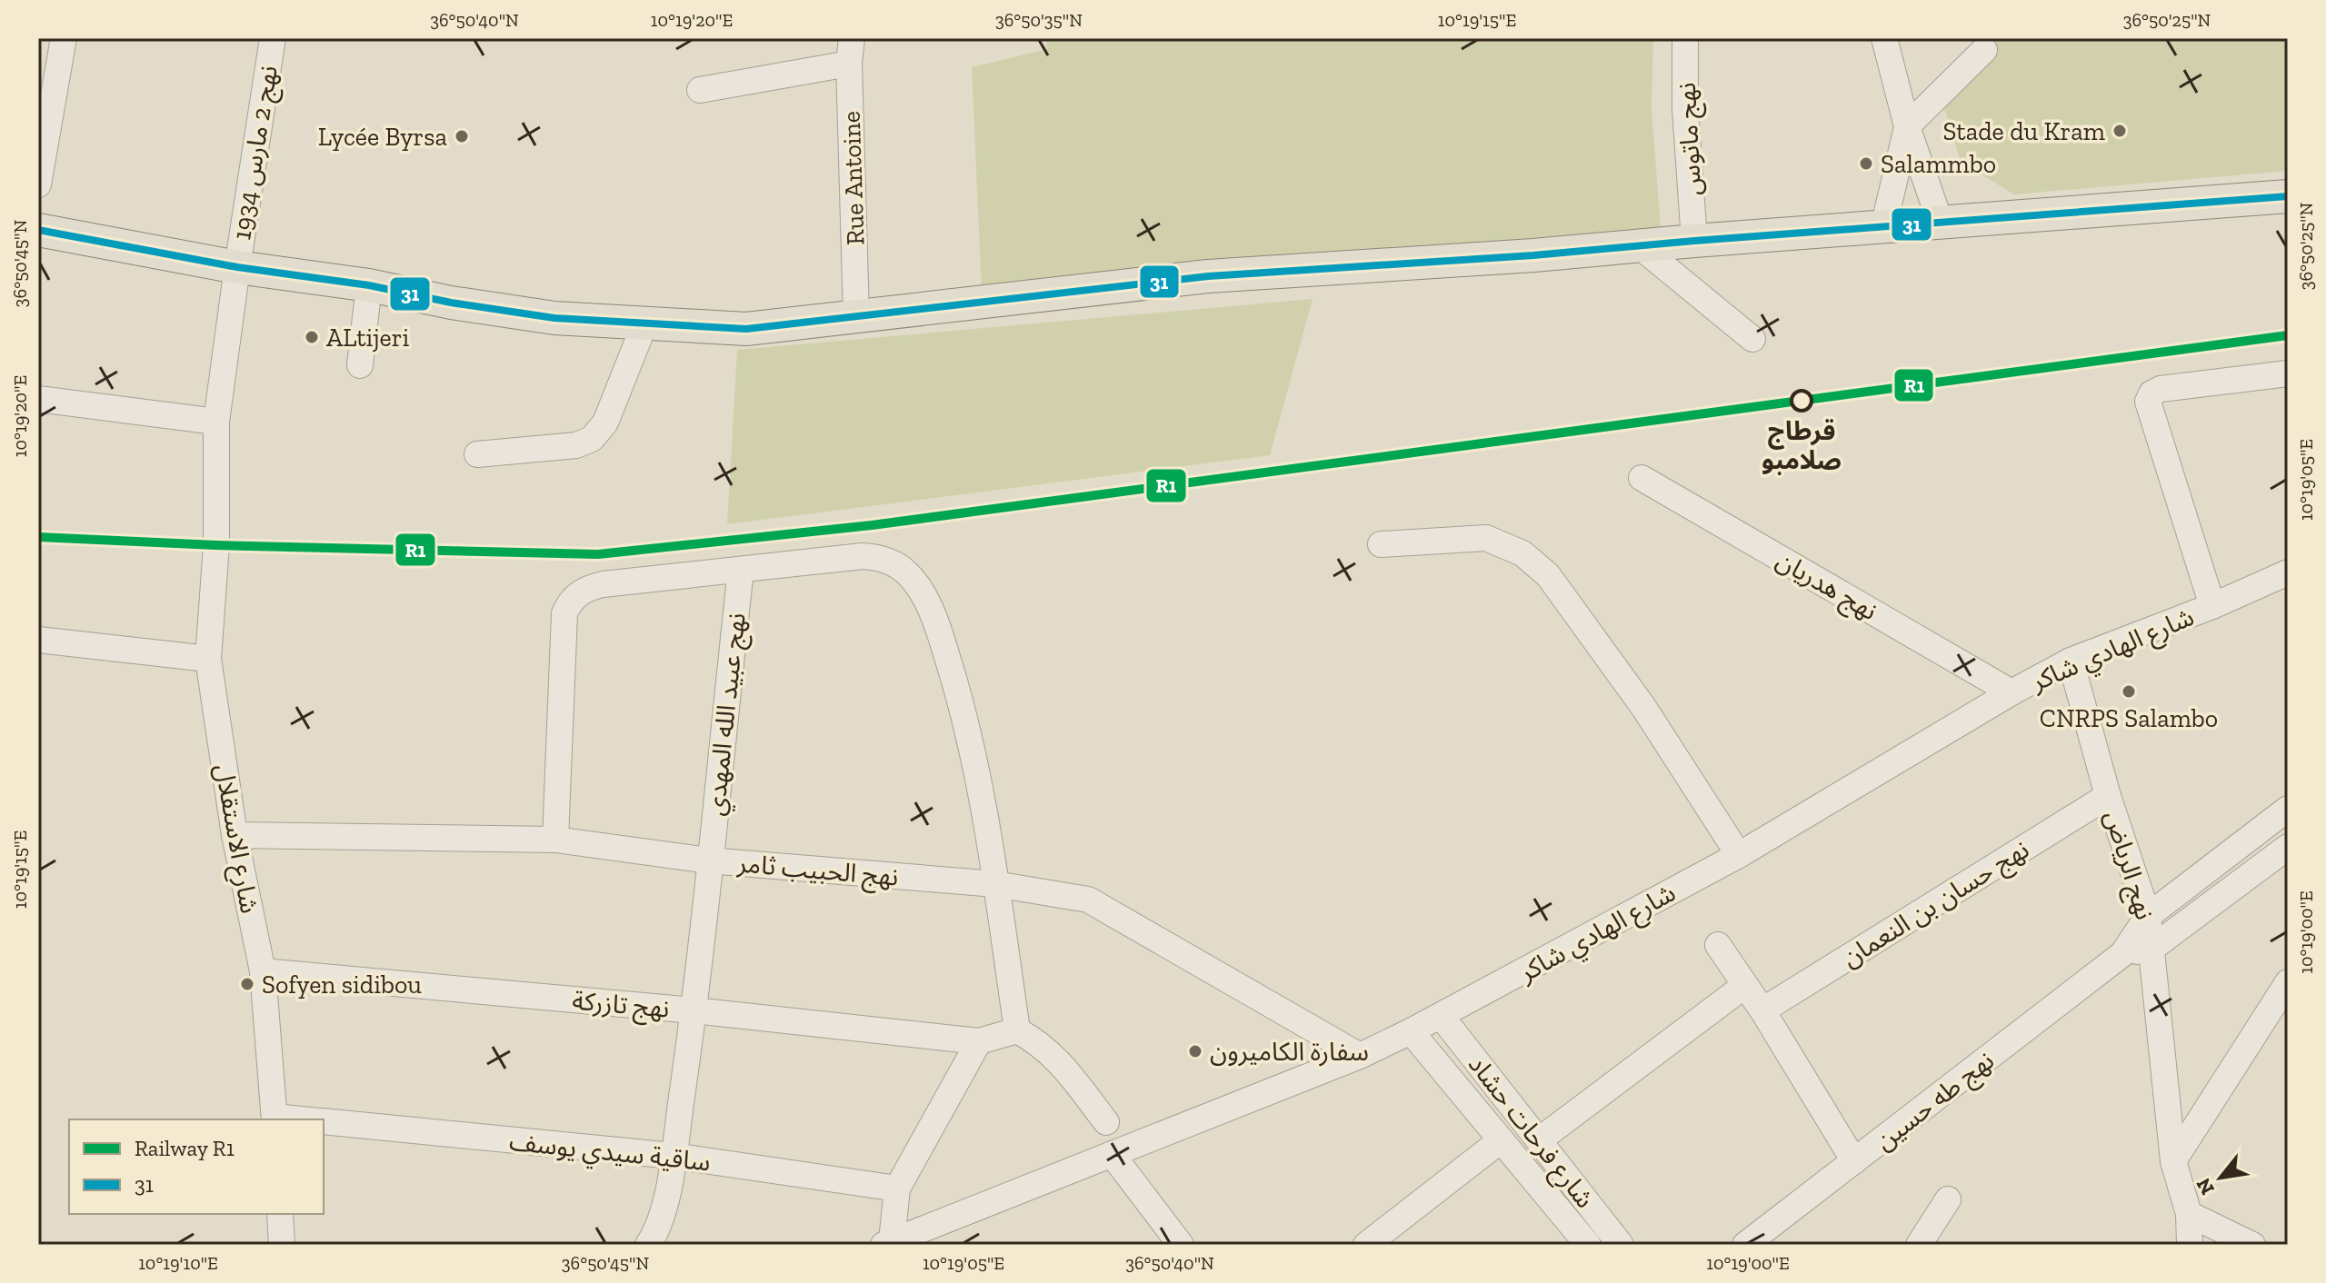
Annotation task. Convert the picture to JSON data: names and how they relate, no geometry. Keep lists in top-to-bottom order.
{
  "streets": {
    "street": [
      "نهج ماتوس",
      "نهج 2 مارس 1934",
      "Rue Antoine",
      "نهج هدريان",
      "شارع الهادي شاكر",
      "نهج عبيد الله المهدي",
      "شارع الاستقلال",
      "نهج الرياض",
      "نهج الحبيب ثامر",
      "نهج حسان بن النعمان",
      "نهج تازركة",
      "نهج طه حسين",
      "شارع فرحات حشاد",
      "ساقية سيدي يوسف"
    ]
  },
  "crossings": [
    ["نهج 2 مارس 1934", "شارع الاستقلال"],
    ["نهج هدريان", "شارع الهادي شاكر"],
    ["شارع الهادي شاكر", "نهج الرياض"],
    ["شارع الهادي شاكر", "نهج الحبيب ثامر"],
    ["شارع الهادي شاكر", "شارع فرحات حشاد"],
    ["نهج عبيد الله المهدي", "نهج الحبيب ثامر"],
    ["نهج عبيد الله المهدي", "نهج تازركة"],
    ["نهج عبيد الله المهدي", "ساقية سيدي يوسف"],
    ["شارع الاستقلال", "نهج الحبيب ثامر"],
    ["شارع الاستقلال", "نهج تازركة"],
    ["نهج الرياض", "نهج حسان بن النعمان"],
    ["نهج الرياض", "نهج طه حسين"]
  ],
  "places": [
    "Stade du Kram",
    "Lycée Byrsa",
    "Salammbo",
    "ALtijeri",
    "قرطاج صلامبو",
    "CNRPS Salambo",
    "Sofyen sidibou",
    "سفارة الكاميرون"
  ],
  "lines": ["transit line 31", "rail line R1"],
  "legend": ["Railway R1", "31"],
  "north": "bottom left",
  "coordinates": [
    "36°50'40\"N",
    "10°19'20\"E",
    "36°50'35\"N",
    "10°19'15\"E",
    "36°50'25\"N",
    "36°50'45\"N",
    "10°19'05\"E",
    "10°19'00\"E",
    "10°19'10\"E"
  ]
}
